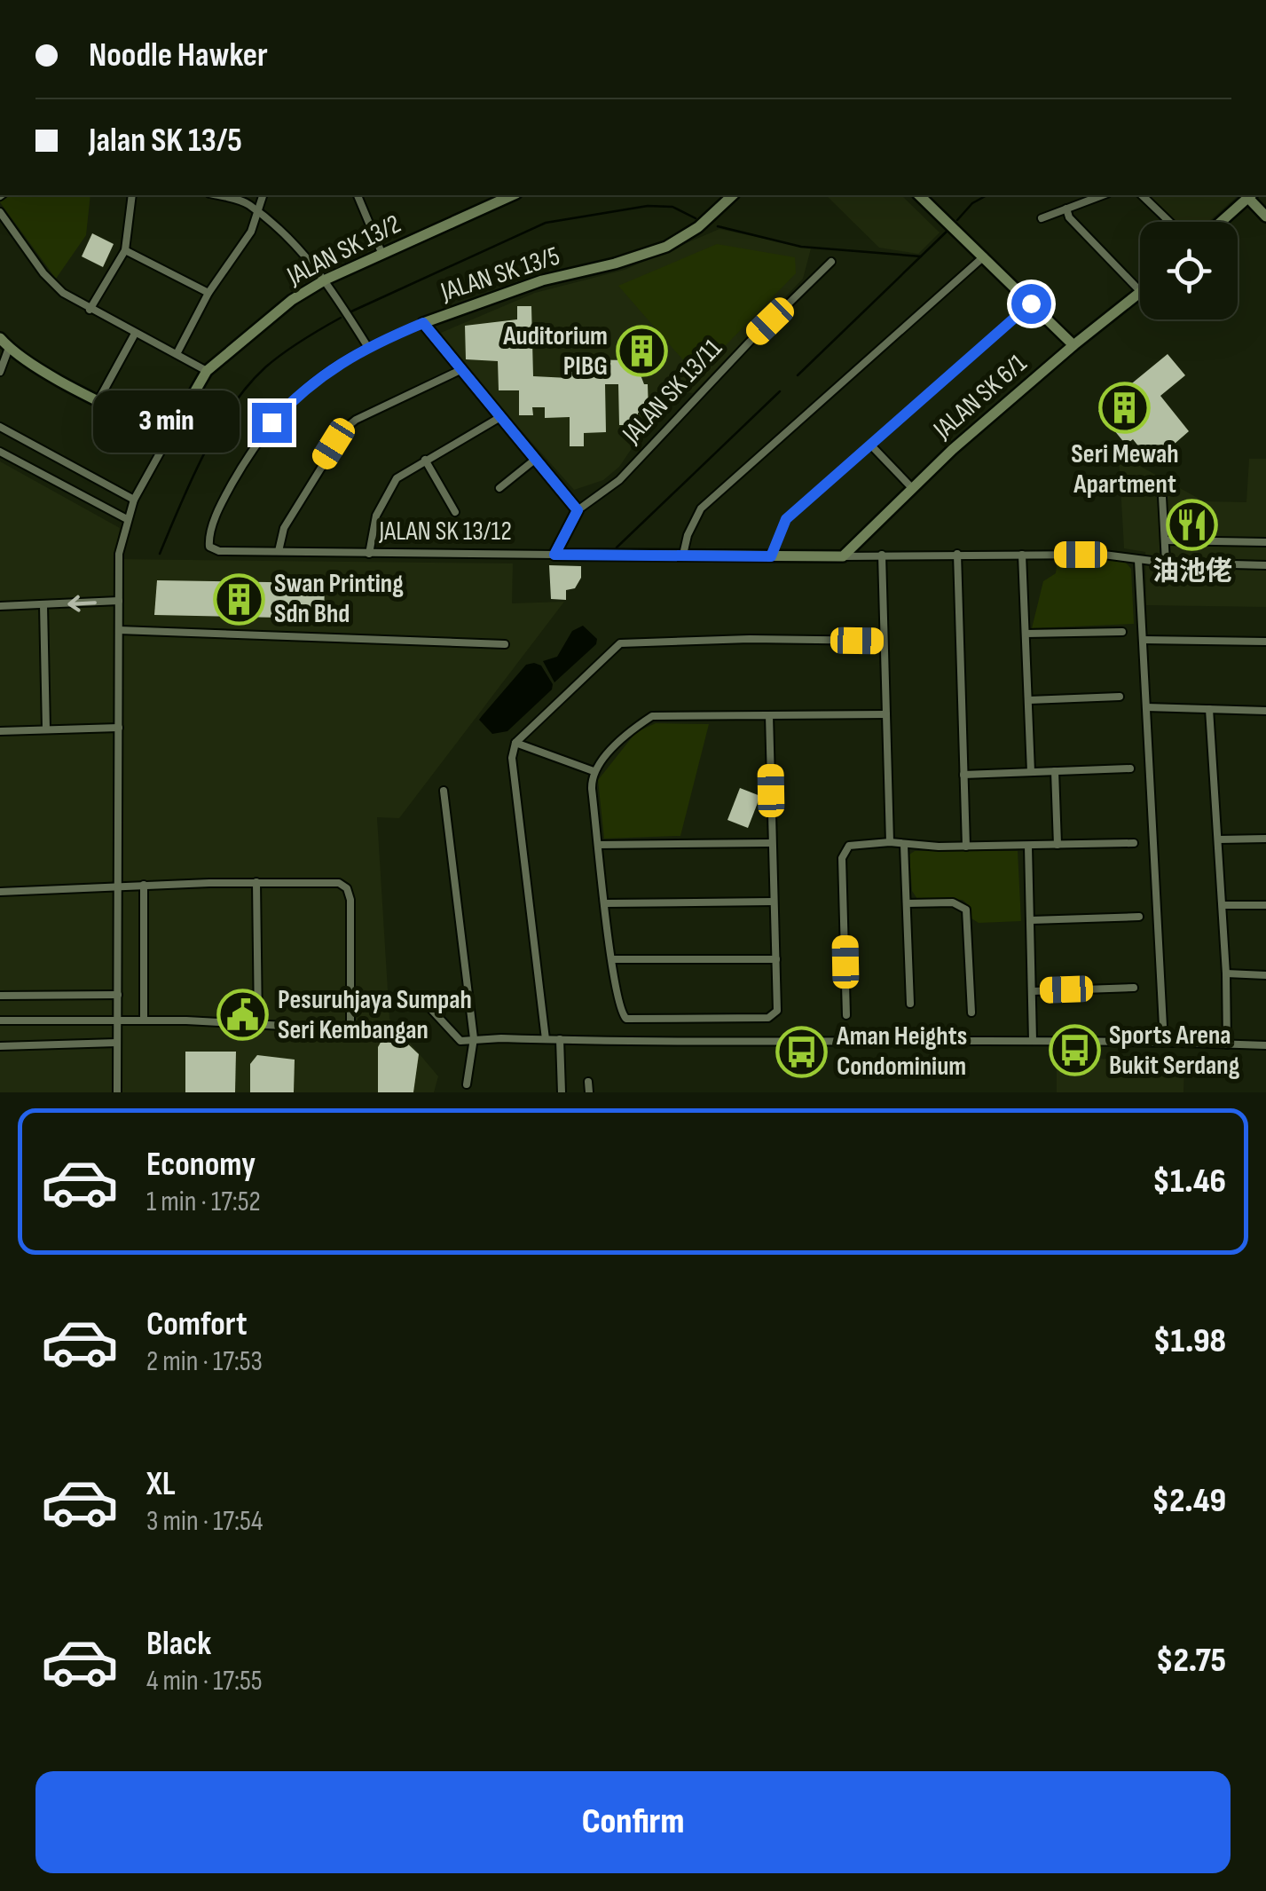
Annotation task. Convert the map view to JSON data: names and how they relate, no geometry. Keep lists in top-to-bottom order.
{
  "streets": {
    "street": [
      "JALAN SK 13/2",
      "JALAN SK 13/5",
      "JALAN SK 13/11",
      "JALAN SK 6/1",
      "JALAN SK 13/12"
    ]
  },
  "crossings": [
    ["JALAN SK 13/5", "JALAN SK 13/12"],
    ["JALAN SK 13/11", "JALAN SK 13/12"],
    ["JALAN SK 6/1", "JALAN SK 13/12"]
  ],
  "places": {
    "building": ["Auditorium PIBG", "Seri Mewah Apartment", "Swan Printing Sdn Bhd"],
    "restaurant": ["油池佬"],
    "public building": ["Pesuruhjaya Sumpah Seri Kembangan"],
    "bus stop": ["Sports Arena Bukit Serdang", "Aman Heights Condominium"]
  },
  "page": {
    "banner": ["Noodle Hawker", "Jalan SK 13/5"],
    "bubble": "3 min",
    "list": [
      {
        "name": "Economy",
        "note": "1 min · 17:52",
        "value": "$1.46"
      },
      {
        "name": "Comfort",
        "note": "2 min · 17:53",
        "value": "$1.98"
      },
      {
        "name": "XL",
        "note": "3 min · 17:54",
        "value": "$2.49"
      },
      {
        "name": "Black",
        "note": "4 min · 17:55",
        "value": "$2.75"
      }
    ],
    "buttons": "Confirm"
  }
}
